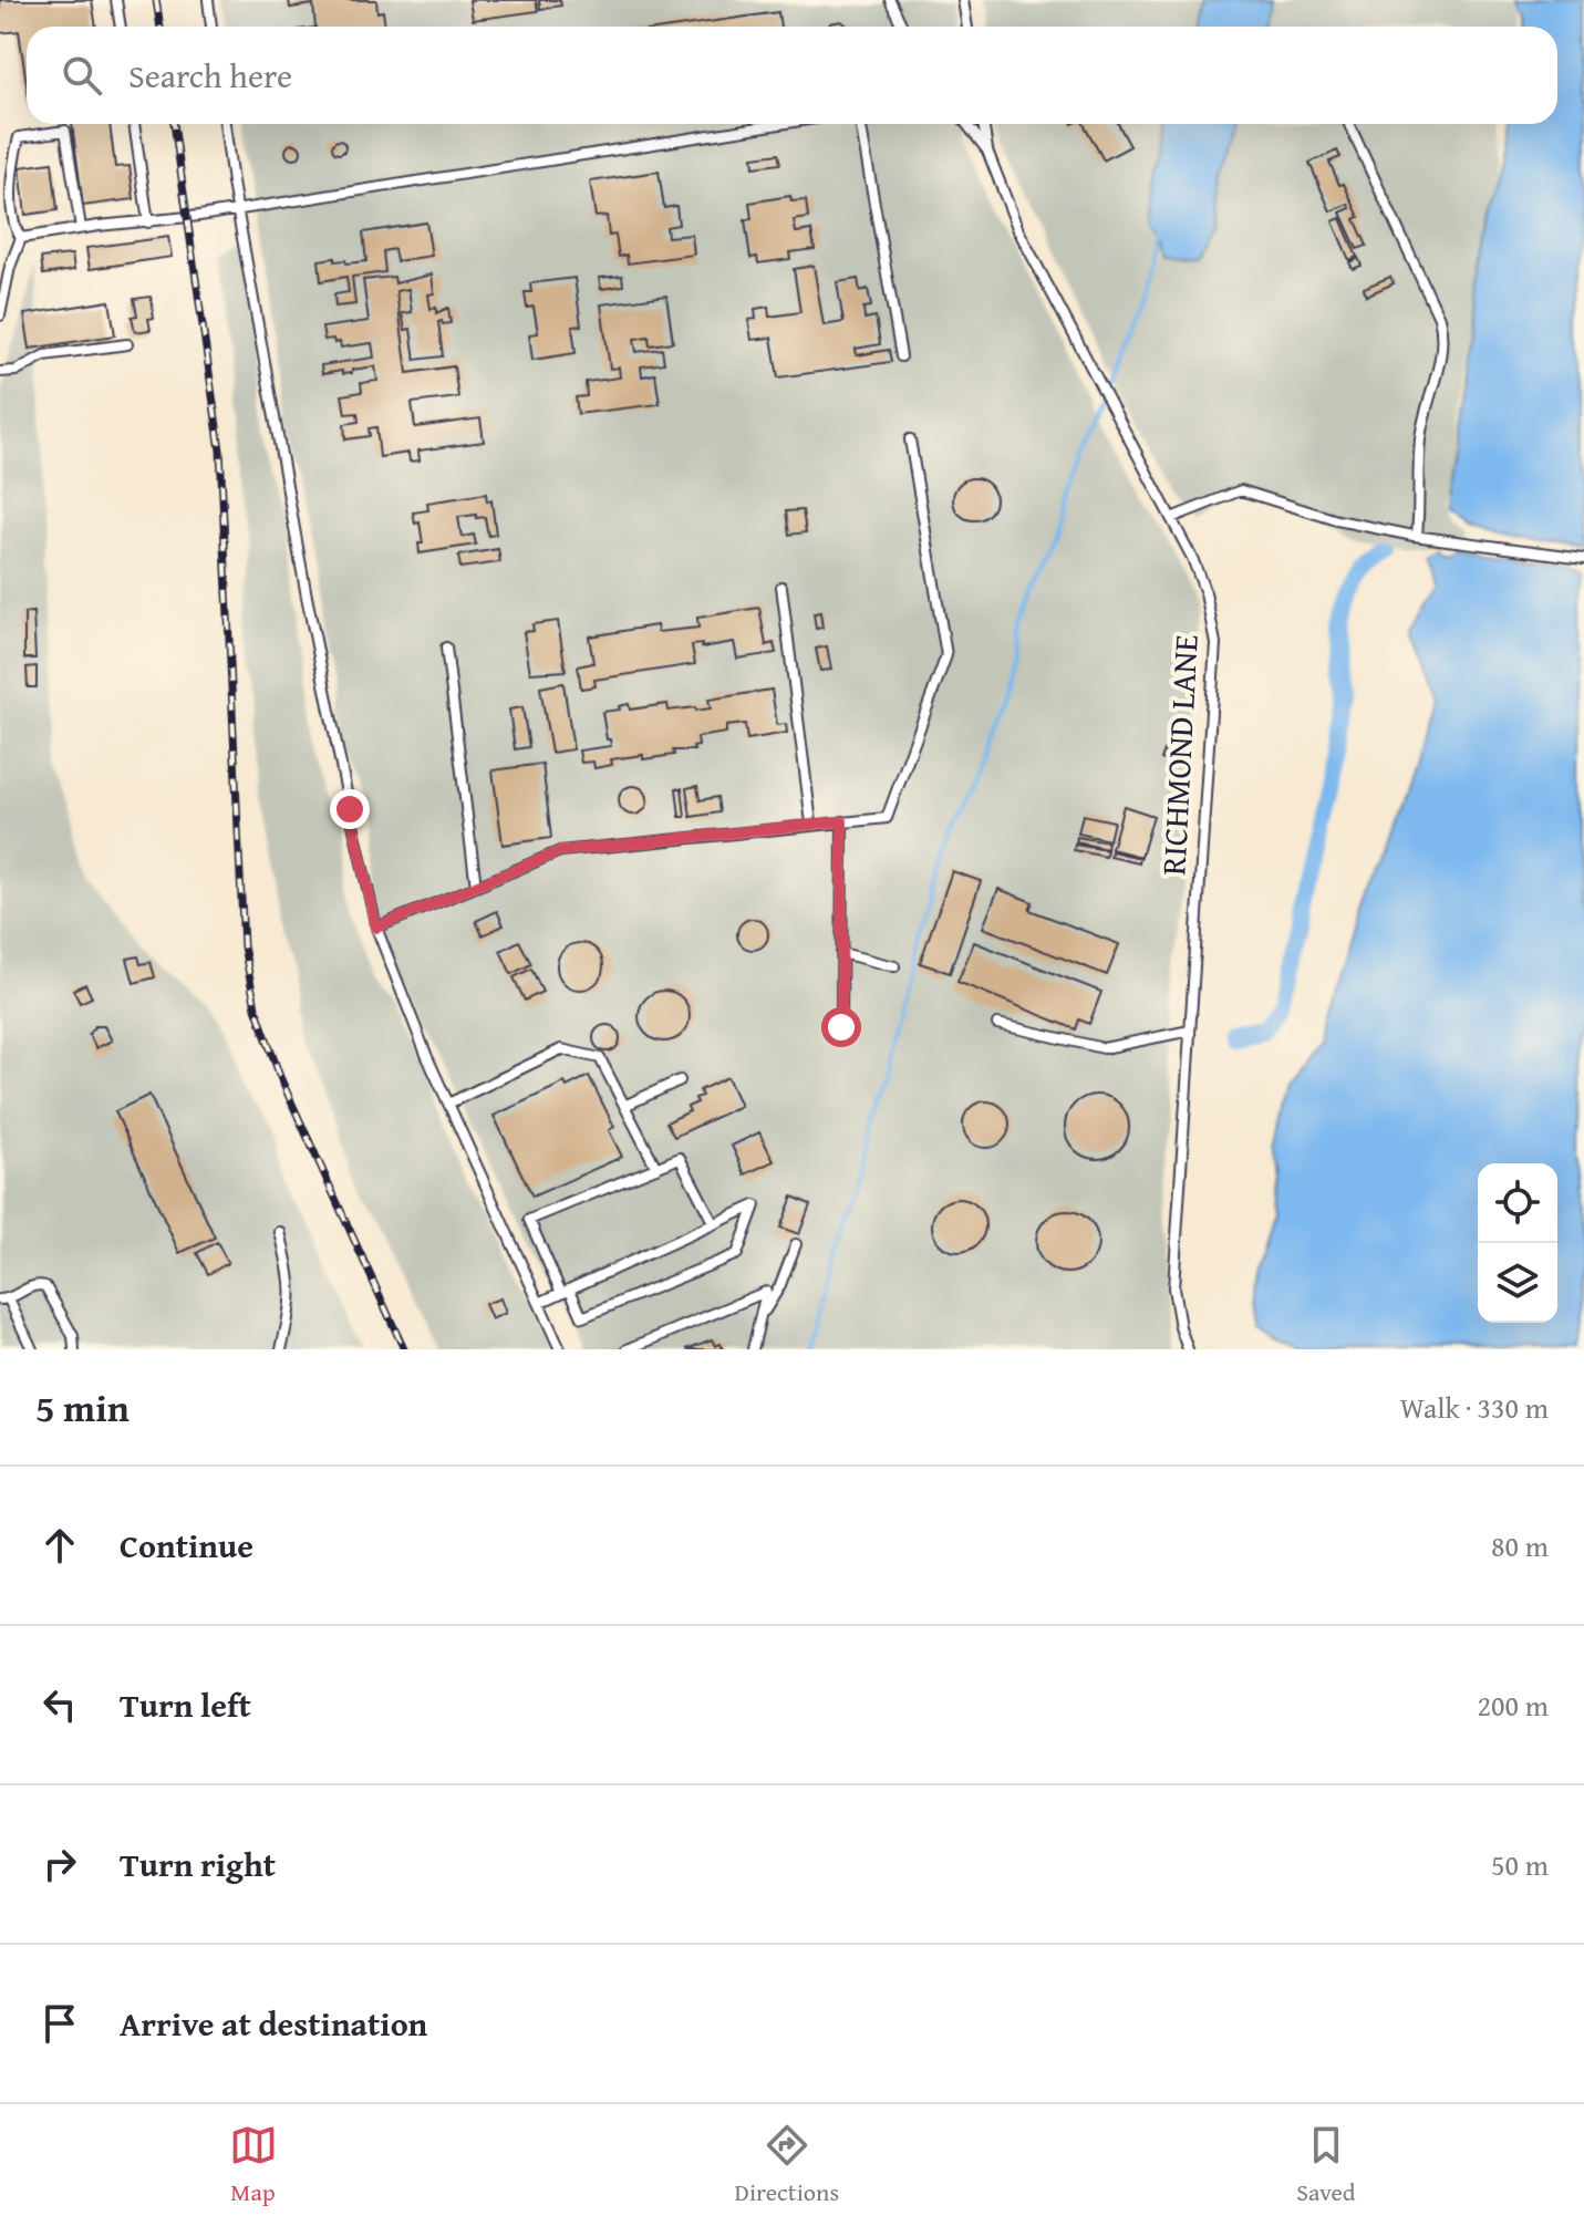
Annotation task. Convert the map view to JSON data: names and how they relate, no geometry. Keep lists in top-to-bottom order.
{
  "streets": {
    "lane": ["RICHMOND LANE"]
  },
  "page": {
    "search": "Search here",
    "heading": ["5 min", "Walk · 330 m"],
    "list": [
      ["Continue", "80 m"],
      ["Turn left", "200 m"],
      ["Turn right", "50 m"],
      "Arrive at destination"
    ],
    "nav": ["Map", "Directions", "Saved"]
  }
}
